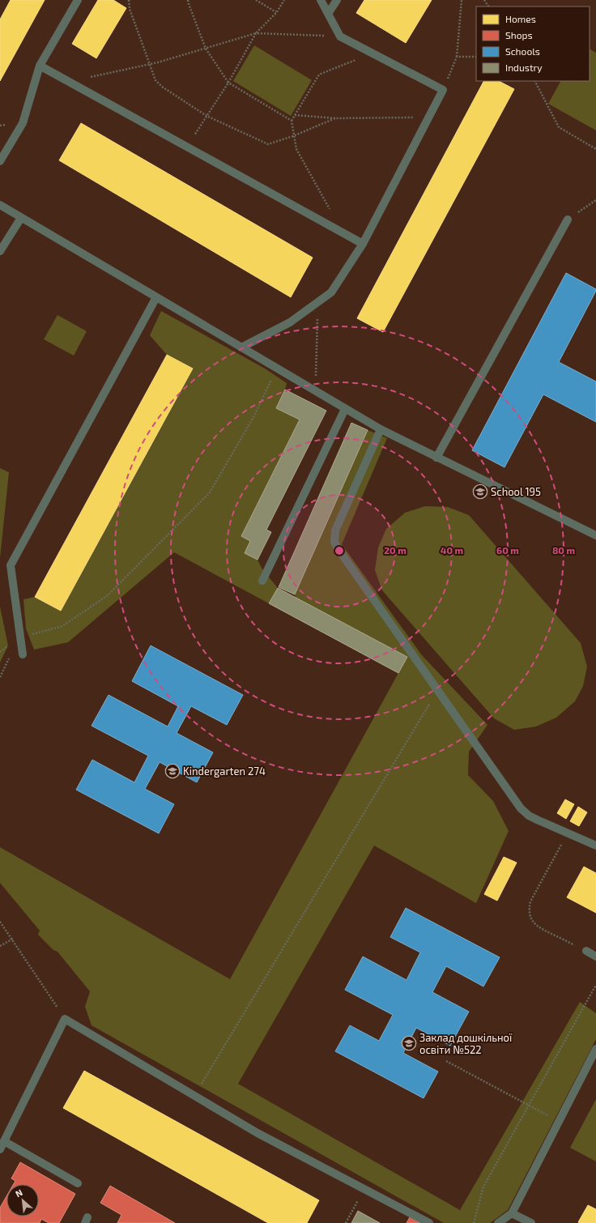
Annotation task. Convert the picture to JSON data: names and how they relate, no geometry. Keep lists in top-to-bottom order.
{
  "places": {
    "school or university": ["School 195", "Kindergarten 274", "Заклад дошкільної освіти №522"]
  },
  "legend": [
    "Homes",
    "Shops",
    "Schools",
    "Industry"
  ],
  "north": "top left",
  "rings": [
    "20 m",
    "40 m",
    "60 m",
    "80 m"
  ]
}
